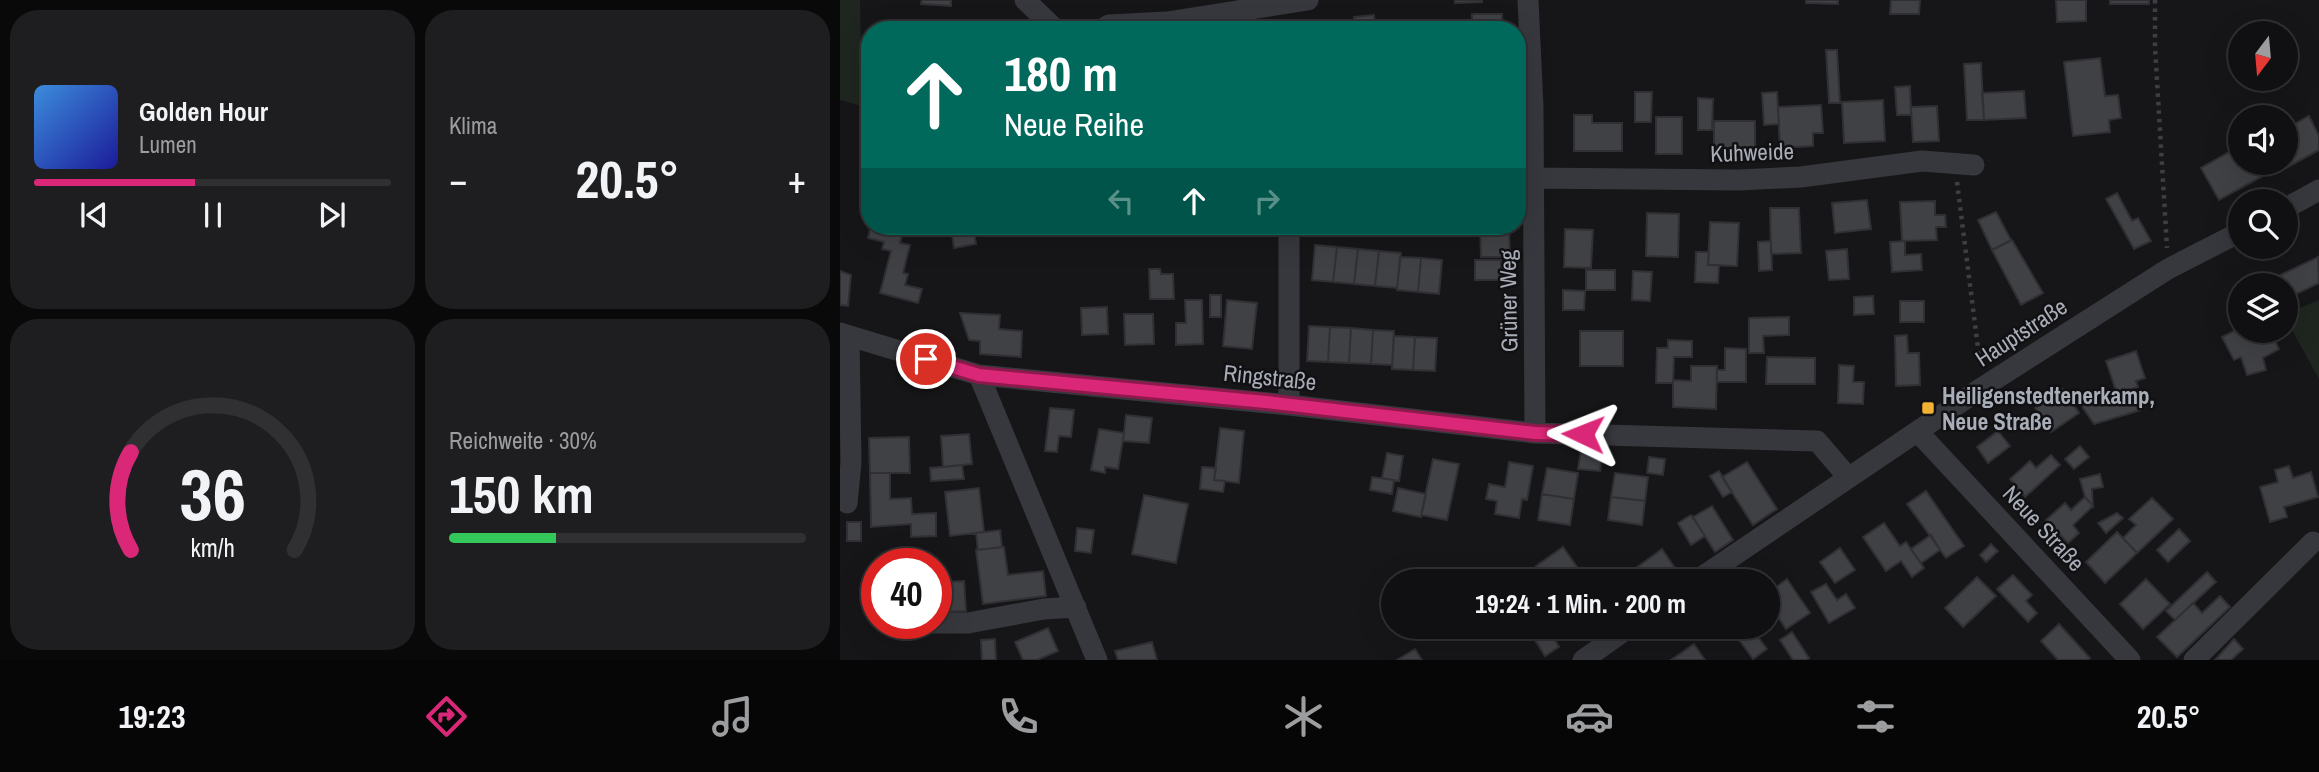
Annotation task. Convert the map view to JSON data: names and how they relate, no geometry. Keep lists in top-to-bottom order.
{
  "streets": {
    "street": [
      "Kuhweide",
      "Grüner Weg",
      "Hauptstraße",
      "Ringstraße",
      "Neue Straße"
    ]
  },
  "crossings": [
    ["Kuhweide", "Grüner Weg"],
    ["Grüner Weg", "Ringstraße"],
    ["Hauptstraße", "Ringstraße"],
    ["Hauptstraße", "Neue Straße"]
  ],
  "places": {
    "transit": ["Heiligenstedtenerkamp, Neue Straße"]
  },
  "north": "bottom",
  "page": {
    "tile": [
      "Klima",
      ["Reichweite · 30%", "150 km"]
    ],
    "turn": ["180 m", "Neue Reihe"],
    "song": ["Golden Hour", "Lumen"],
    "heat": ["−", "20.5°", "+"],
    "limit": "40",
    "trip": "19:24 · 1 Min. · 200 m",
    "tabs": ["19:23", "20.5°"],
    "gauge": ["36", "km/h"]
  }
}
